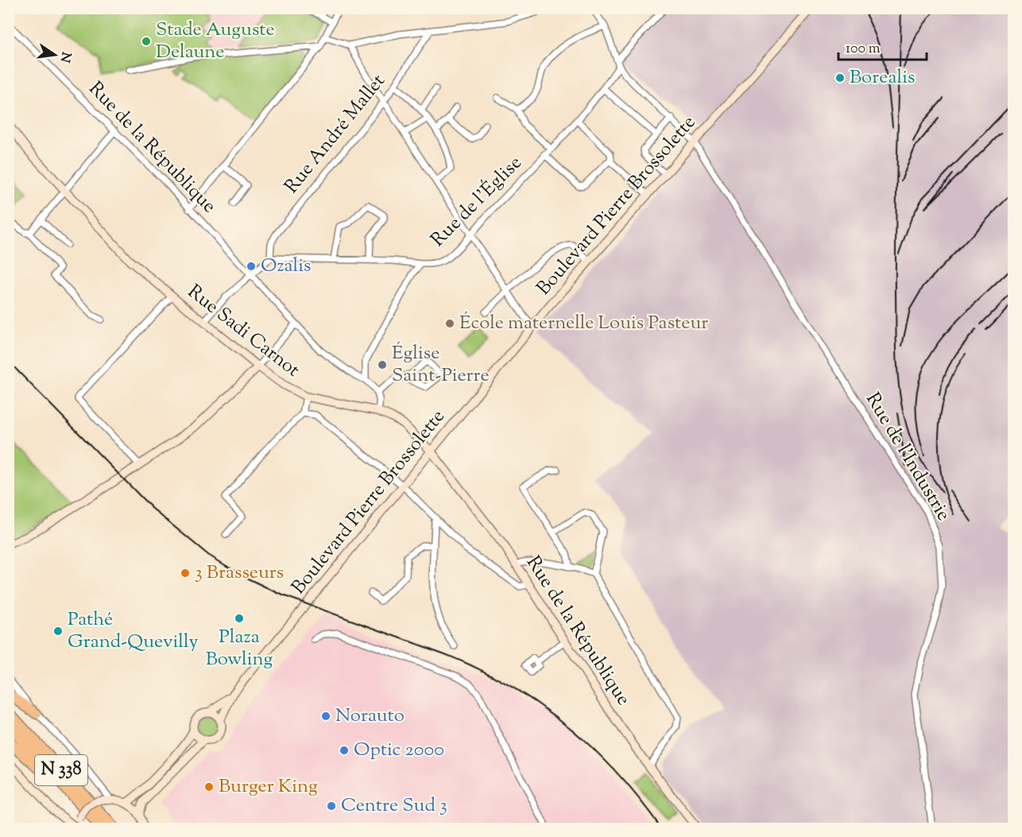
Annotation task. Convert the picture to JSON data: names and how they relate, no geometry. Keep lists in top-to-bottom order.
{
  "streets": {
    "highway": ["N 338"],
    "street": [
      "Rue André Mallet",
      "Rue de la République",
      "Rue de l'Église",
      "Boulevard Pierre Brossolette",
      "Rue Sadi Carnot",
      "Rue de l'Industrie"
    ]
  },
  "crossings": [
    ["Rue de la République", "Rue de l'Église"],
    ["Rue de la République", "Boulevard Pierre Brossolette"],
    ["Rue de la République", "Rue Sadi Carnot"],
    ["Rue de l'Église", "Rue de l'Industrie"],
    ["Boulevard Pierre Brossolette", "Rue Sadi Carnot"],
    ["Boulevard Pierre Brossolette", "Rue de l'Industrie"]
  ],
  "places": [
    "Stade Auguste Delaune",
    "Borealis",
    "Ozalis",
    "École maternelle Louis Pasteur",
    "Église Saint-Pierre",
    "3 Brasseurs",
    "Plaza Bowling",
    "Pathé Grand-Quevilly",
    "Norauto",
    "Optic 2000",
    "Burger King",
    "Centre Sud 3"
  ],
  "scale_bar": "100 m",
  "north": "right"
}
